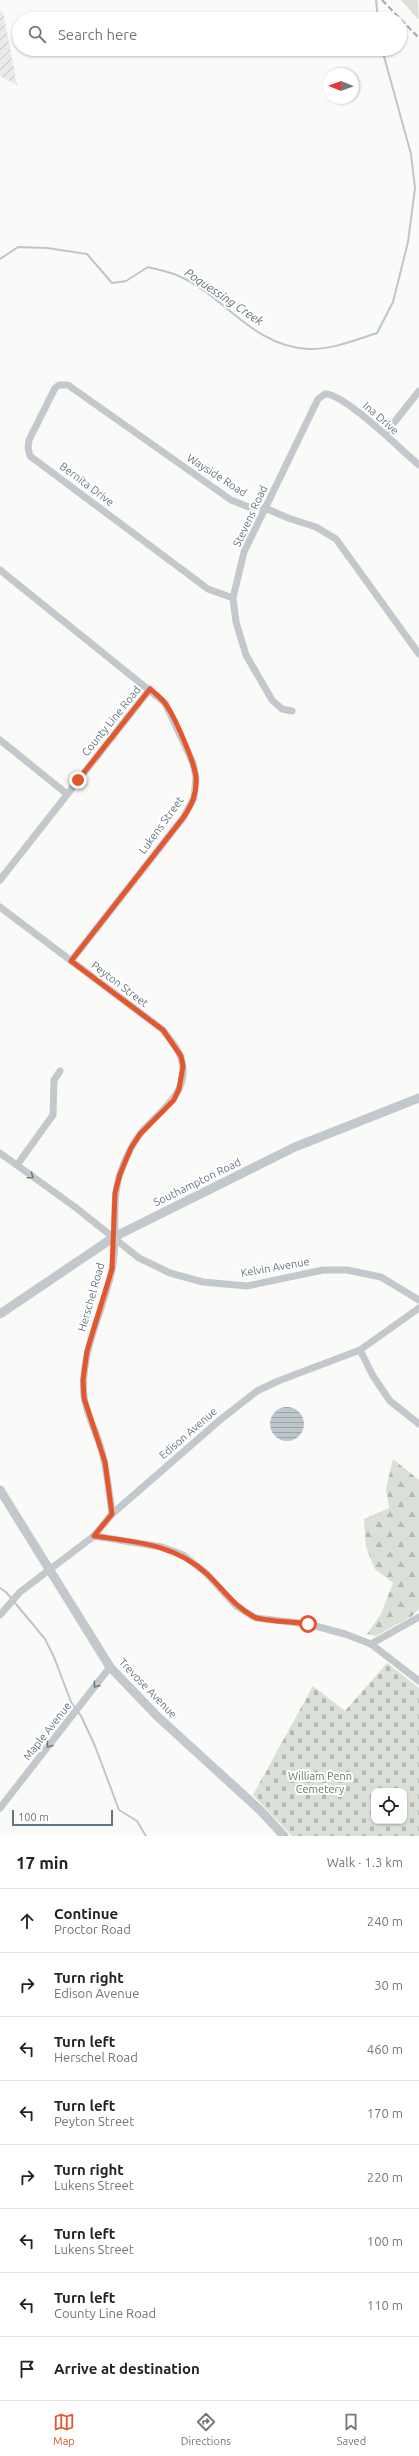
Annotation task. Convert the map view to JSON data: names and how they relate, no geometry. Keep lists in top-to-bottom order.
{
  "streets": {
    "street": [
      "Ina Drive",
      "Wayside Road",
      "Bernita Drive",
      "Stevens Road",
      "County Line Road",
      "Lukens Street",
      "Peyton Street",
      "Southampton Road",
      "Kelvin Avenue",
      "Herschel Road",
      "Edison Avenue",
      "Trevose Avenue",
      "Maple Avenue"
    ]
  },
  "crossings": [
    ["Ina Drive", "Stevens Road"],
    ["Wayside Road", "Bernita Drive"],
    ["Wayside Road", "Stevens Road"],
    ["Bernita Drive", "Stevens Road"],
    ["County Line Road", "Lukens Street"],
    ["Lukens Street", "Peyton Street"],
    ["Peyton Street", "Herschel Road"],
    ["Southampton Road", "Kelvin Avenue"],
    ["Southampton Road", "Herschel Road"],
    ["Kelvin Avenue", "Herschel Road"],
    ["Herschel Road", "Edison Avenue"],
    ["Edison Avenue", "Trevose Avenue"],
    ["Trevose Avenue", "Maple Avenue"]
  ],
  "one_way": ["Maple Avenue"],
  "water": ["Poquessing Creek"],
  "parks": ["William Penn Cemetery"],
  "scale_bar": "100 m",
  "north": "left",
  "page": {
    "search": "Search here",
    "scale": "100 m",
    "heading": ["17 min", "Walk · 1.3 km"],
    "list": [
      ["Continue", "Proctor Road", "240 m"],
      ["Turn right", "Edison Avenue", "30 m"],
      ["Turn left", "Herschel Road", "460 m"],
      ["Turn left", "Peyton Street", "170 m"],
      ["Turn right", "Lukens Street", "220 m"],
      ["Turn left", "Lukens Street", "100 m"],
      ["Turn left", "County Line Road", "110 m"],
      "Arrive at destination"
    ],
    "nav": ["Map", "Directions", "Saved"]
  }
}
